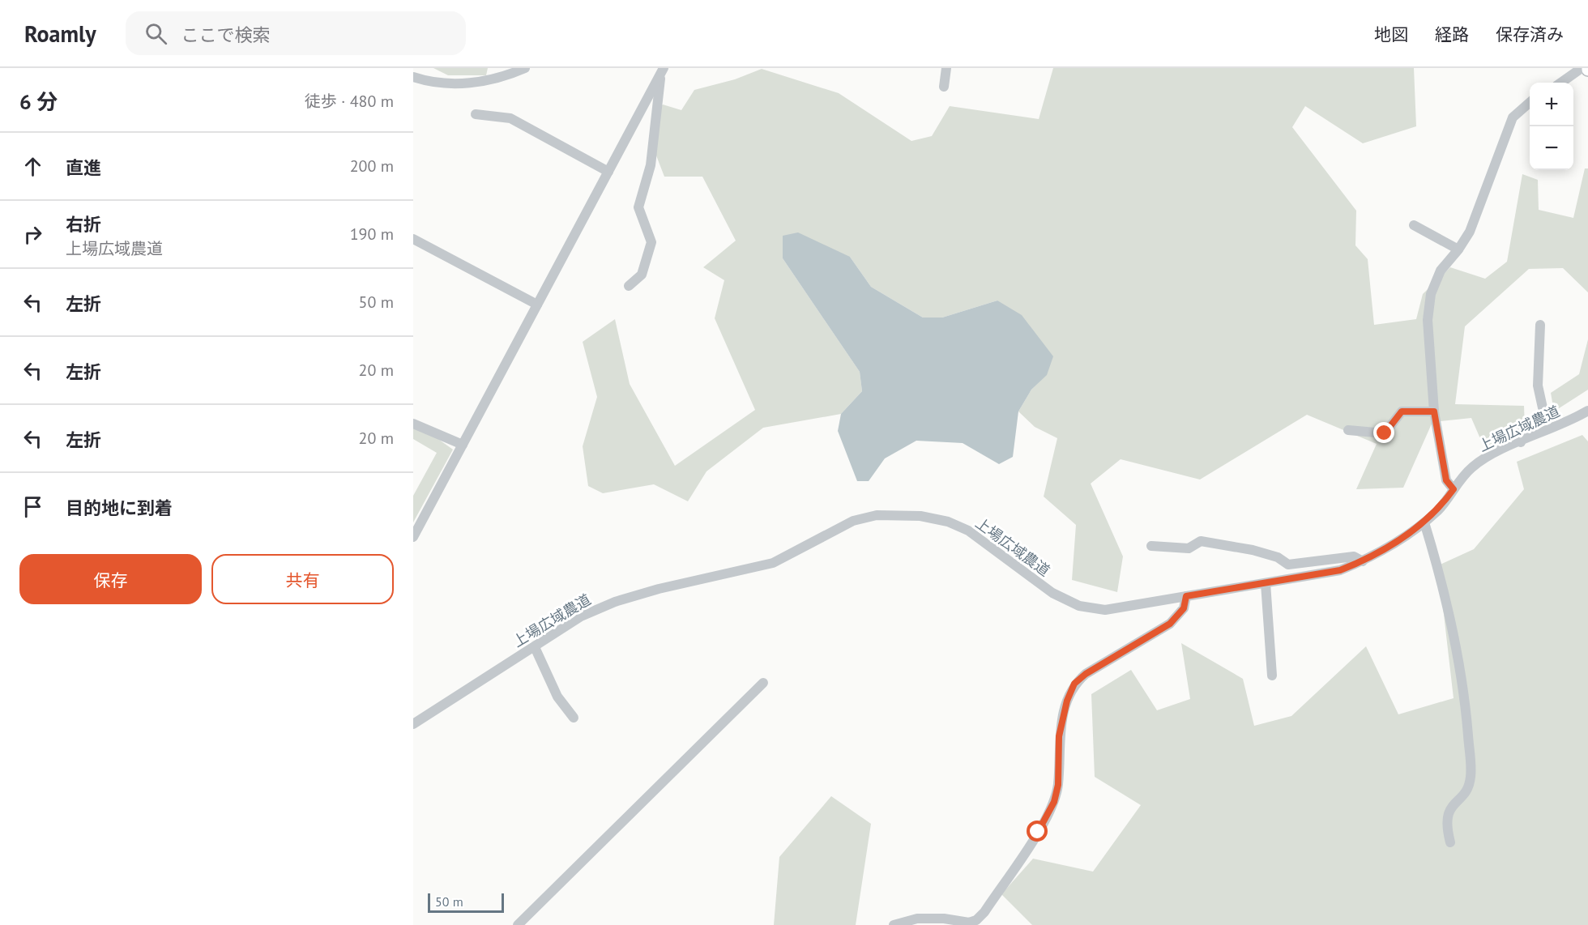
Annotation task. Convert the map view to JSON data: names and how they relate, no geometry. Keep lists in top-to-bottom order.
{
  "streets": {
    "street": ["上場広域農道"]
  },
  "scale_bar": "50 m",
  "page": {
    "header": "Roamly",
    "search": "ここで検索",
    "nav": ["地図", "経路", "保存済み"],
    "heading": ["6 分", "徒歩 · 480 m"],
    "map_buttons": ["+", "−"],
    "list": [
      ["直進", "200 m"],
      ["右折", "上場広域農道", "190 m"],
      ["左折", "50 m"],
      ["左折", "20 m"],
      ["左折", "20 m"],
      "目的地に到着"
    ],
    "buttons": ["保存", "共有"],
    "scale": "50 m"
  }
}
